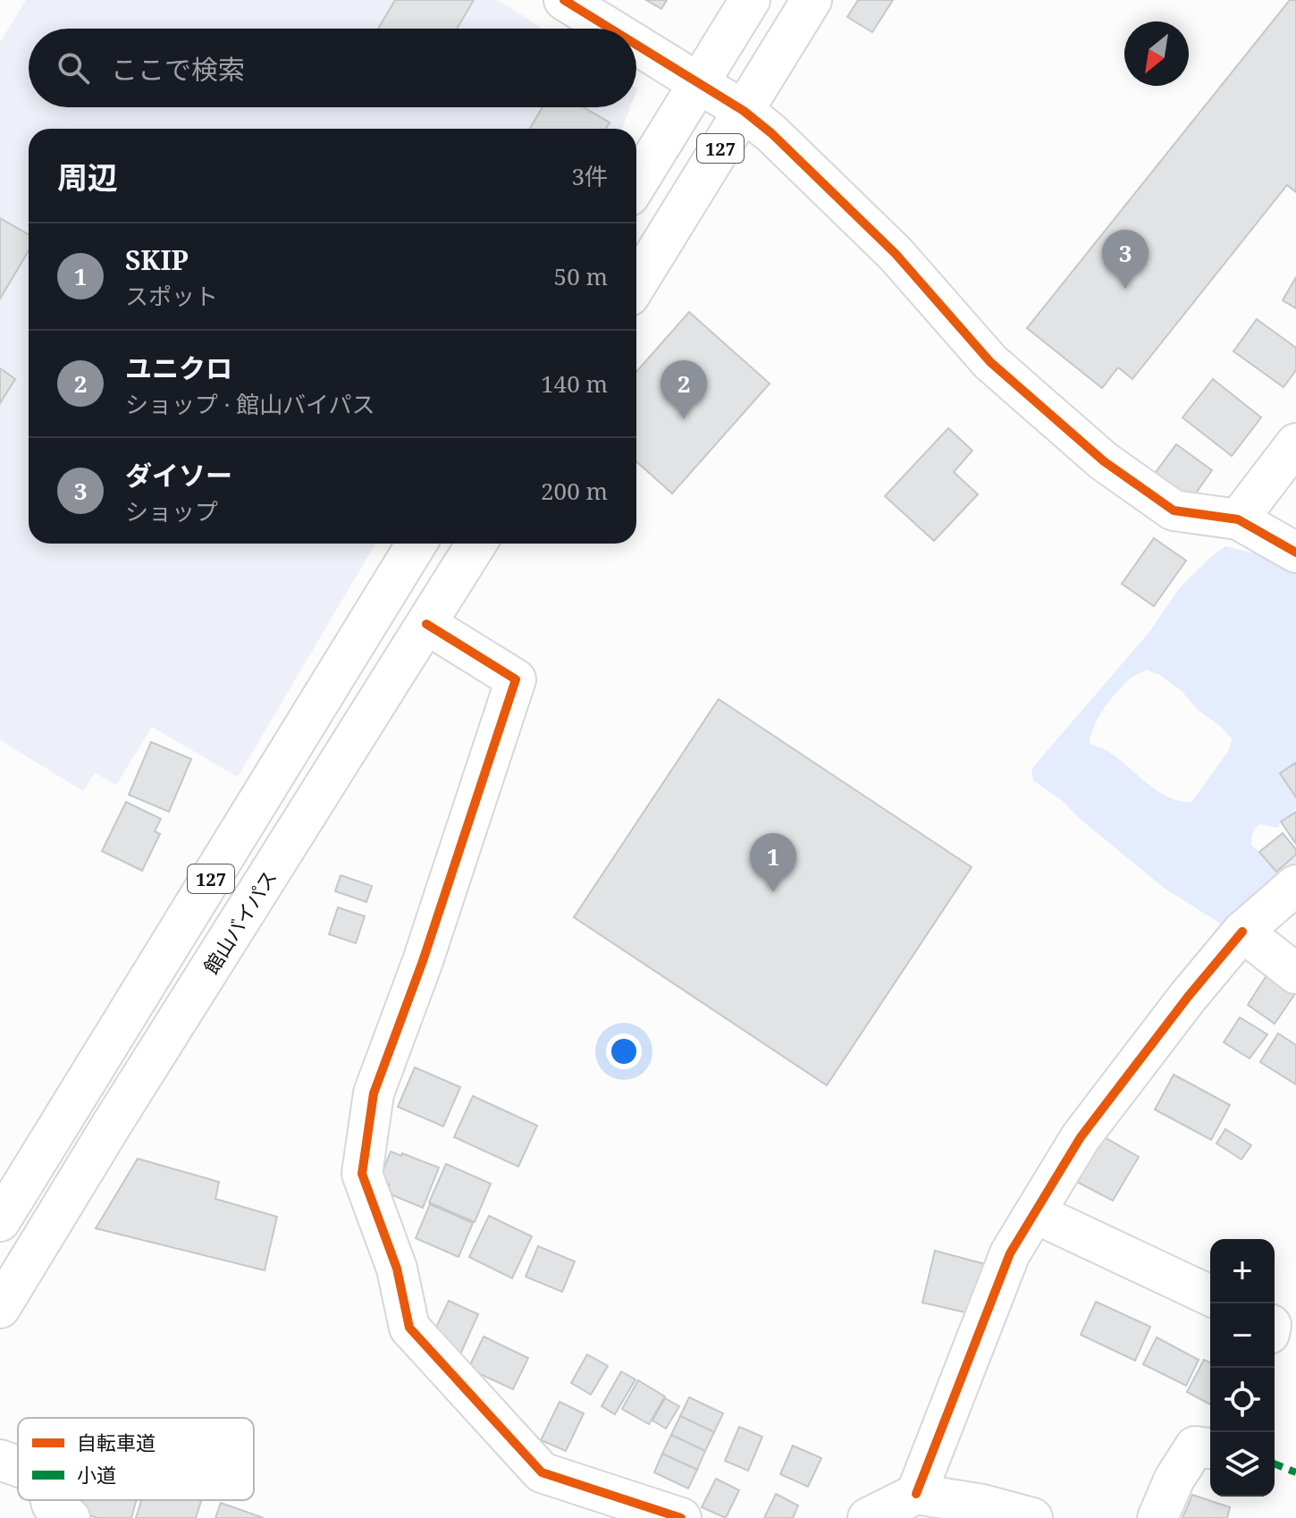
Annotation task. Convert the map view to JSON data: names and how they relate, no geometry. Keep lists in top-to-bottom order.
{
  "streets": {
    "main road": ["127", "館山バイパス"]
  },
  "legend": ["自転車道", "小道"],
  "north": "bottom left",
  "page": {
    "search": "ここで検索",
    "heading": ["周辺", "3件"],
    "list": [
      {
        "mark": "1",
        "name": "SKIP",
        "note": "スポット",
        "value": "50 m"
      },
      {
        "mark": "2",
        "name": "ユニクロ",
        "note": "ショップ · 館山バイパス",
        "value": "140 m"
      },
      {
        "mark": "3",
        "name": "ダイソー",
        "note": "ショップ",
        "value": "200 m"
      }
    ],
    "pins": ["3", "2", "1"],
    "map_buttons": ["+", "−"]
  }
}
